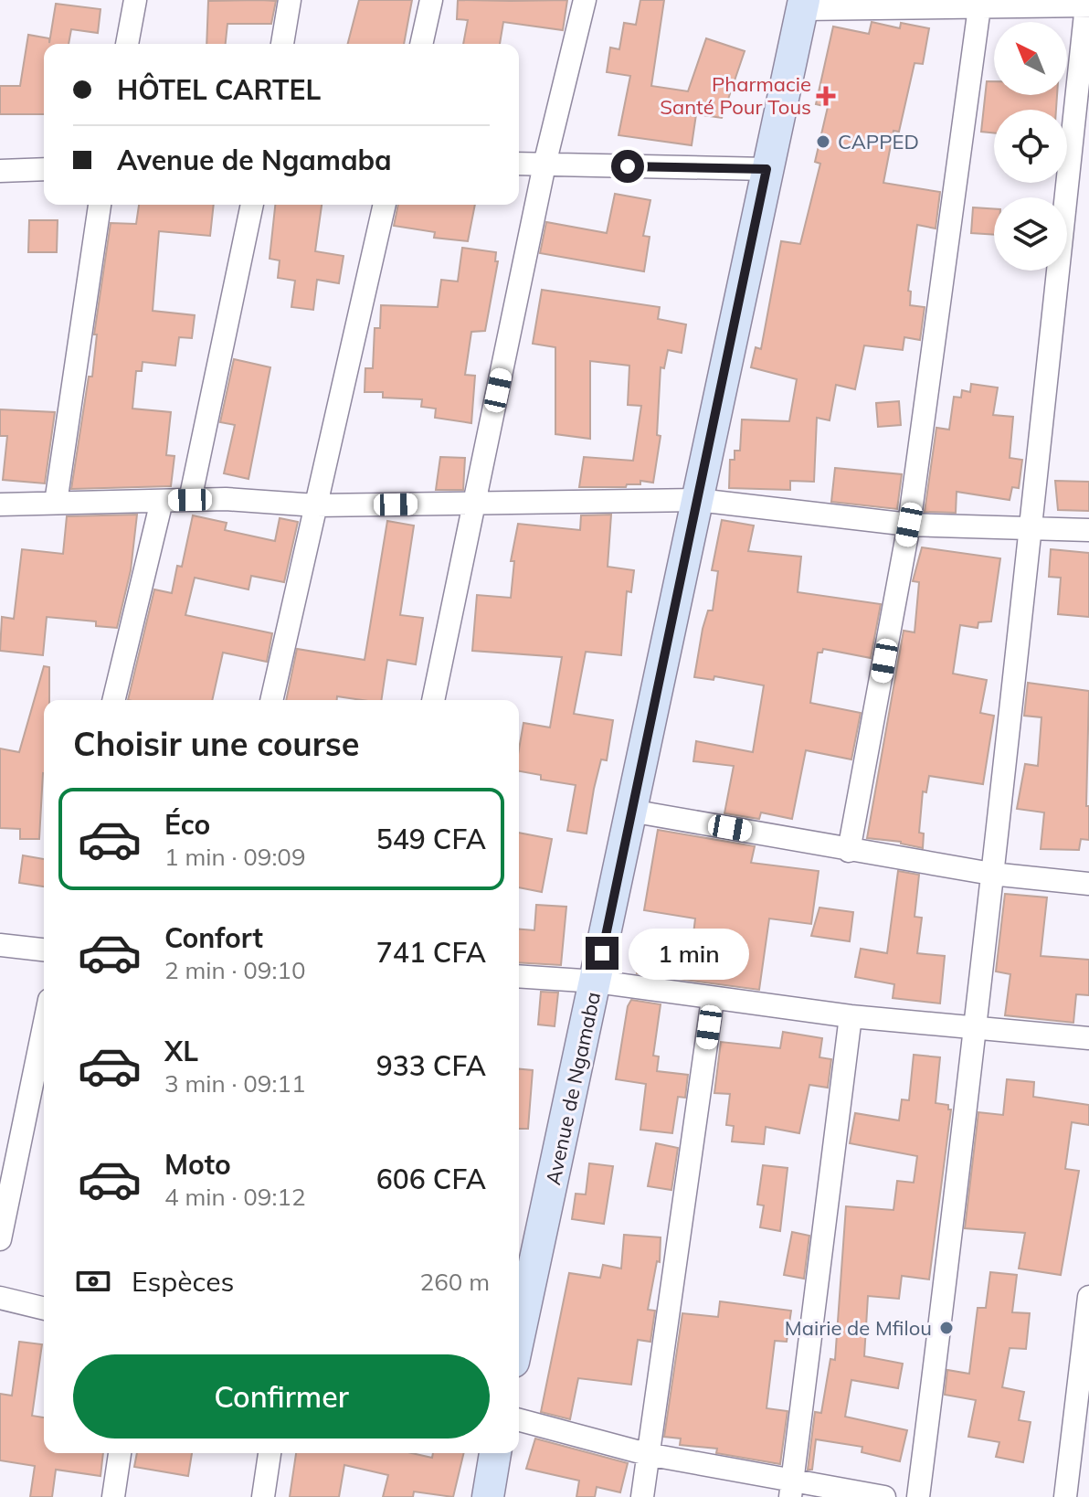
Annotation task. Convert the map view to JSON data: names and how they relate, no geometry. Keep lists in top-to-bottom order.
{
  "streets": {
    "street": ["Avenue de Ngamaba"]
  },
  "places": {
    "health": ["Pharmacie Santé Pour Tous"],
    "other": ["CAPPED", "Mairie de Mfilou"]
  },
  "north": "top left",
  "page": {
    "banner": ["HÔTEL CARTEL", "Avenue de Ngamaba"],
    "heading": "Choisir une course",
    "list": [
      {
        "name": "Éco",
        "note": "1 min · 09:09",
        "value": "549 CFA"
      },
      {
        "name": "Confort",
        "note": "2 min · 09:10",
        "value": "741 CFA"
      },
      {
        "name": "XL",
        "note": "3 min · 09:11",
        "value": "933 CFA"
      },
      {
        "name": "Moto",
        "note": "4 min · 09:12",
        "value": "606 CFA"
      }
    ],
    "bubble": "1 min",
    "pay": ["Espèces", "260 m"],
    "buttons": "Confirmer"
  }
}
